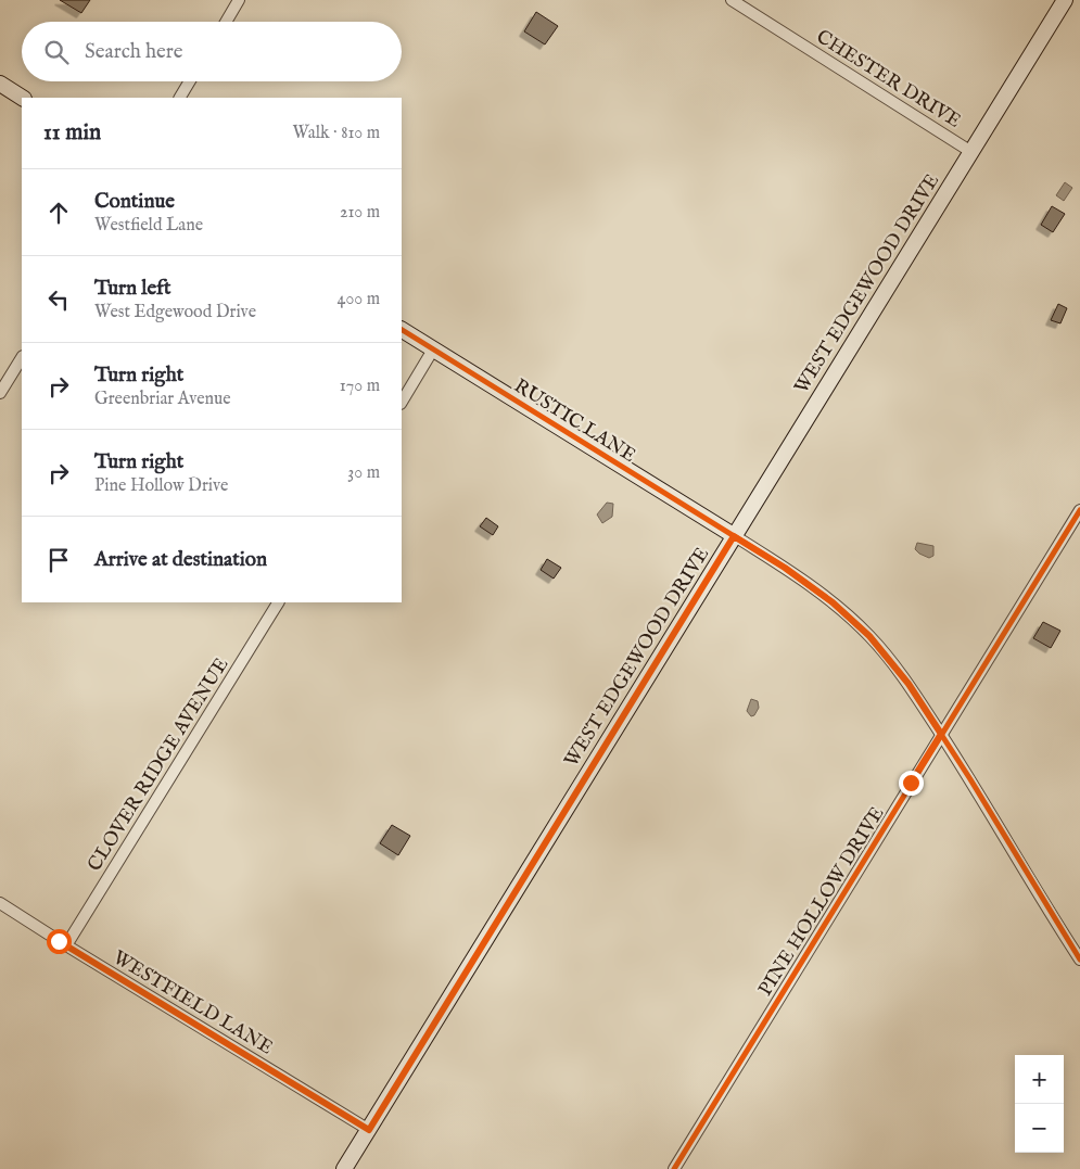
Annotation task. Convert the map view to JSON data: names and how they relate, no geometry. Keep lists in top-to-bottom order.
{
  "streets": {
    "main road": ["WEST EDGEWOOD DRIVE", "RUSTIC LANE"],
    "street": [
      "CHESTER DRIVE",
      "CLOVER RIDGE AVENUE",
      "PINE HOLLOW DRIVE",
      "WESTFIELD LANE"
    ]
  },
  "crossings": [
    ["CHESTER DRIVE", "WEST EDGEWOOD DRIVE"],
    ["WEST EDGEWOOD DRIVE", "RUSTIC LANE"],
    ["WEST EDGEWOOD DRIVE", "WESTFIELD LANE"],
    ["CLOVER RIDGE AVENUE", "WESTFIELD LANE"]
  ],
  "page": {
    "search": "Search here",
    "heading": ["11 min", "Walk · 810 m"],
    "list": [
      ["Continue", "Westfield Lane", "210 m"],
      ["Turn left", "West Edgewood Drive", "400 m"],
      ["Turn right", "Greenbriar Avenue", "170 m"],
      ["Turn right", "Pine Hollow Drive", "30 m"],
      "Arrive at destination"
    ],
    "map_buttons": ["+", "−"]
  }
}
